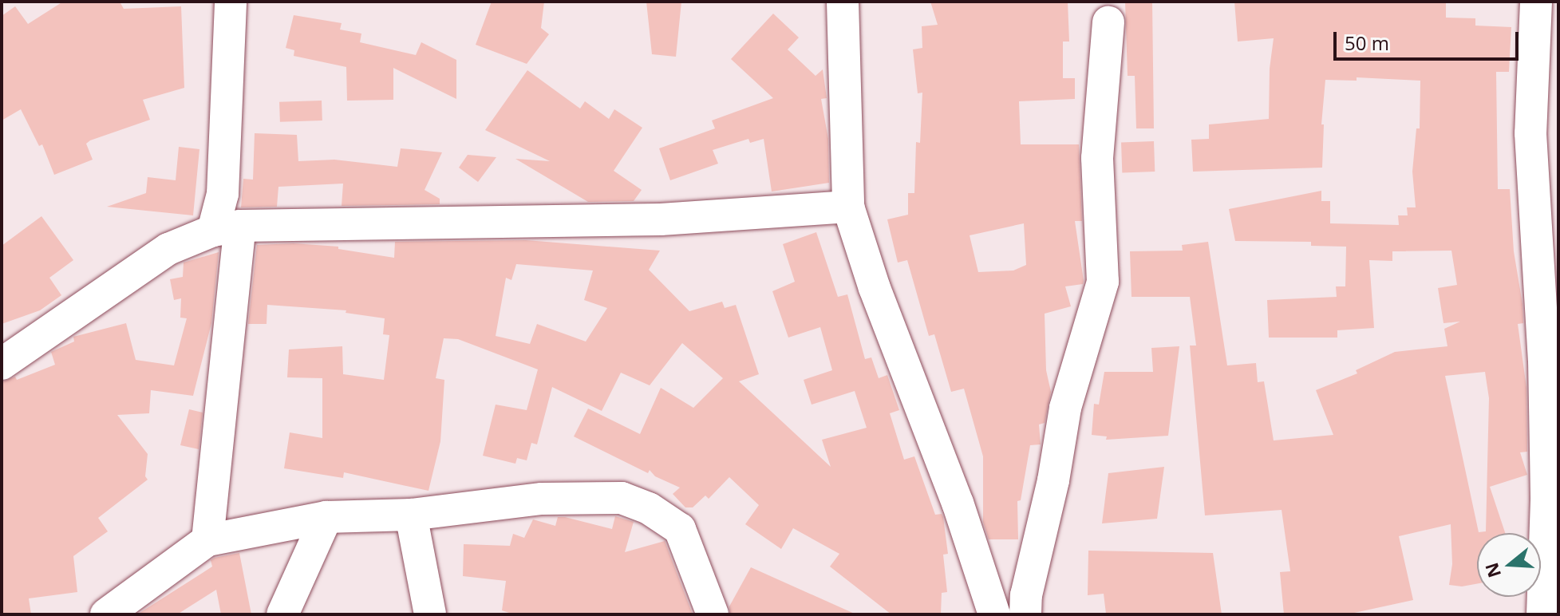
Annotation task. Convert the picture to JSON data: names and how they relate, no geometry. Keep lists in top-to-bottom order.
{
  "scale_bar": "50 m",
  "north": "left"
}
